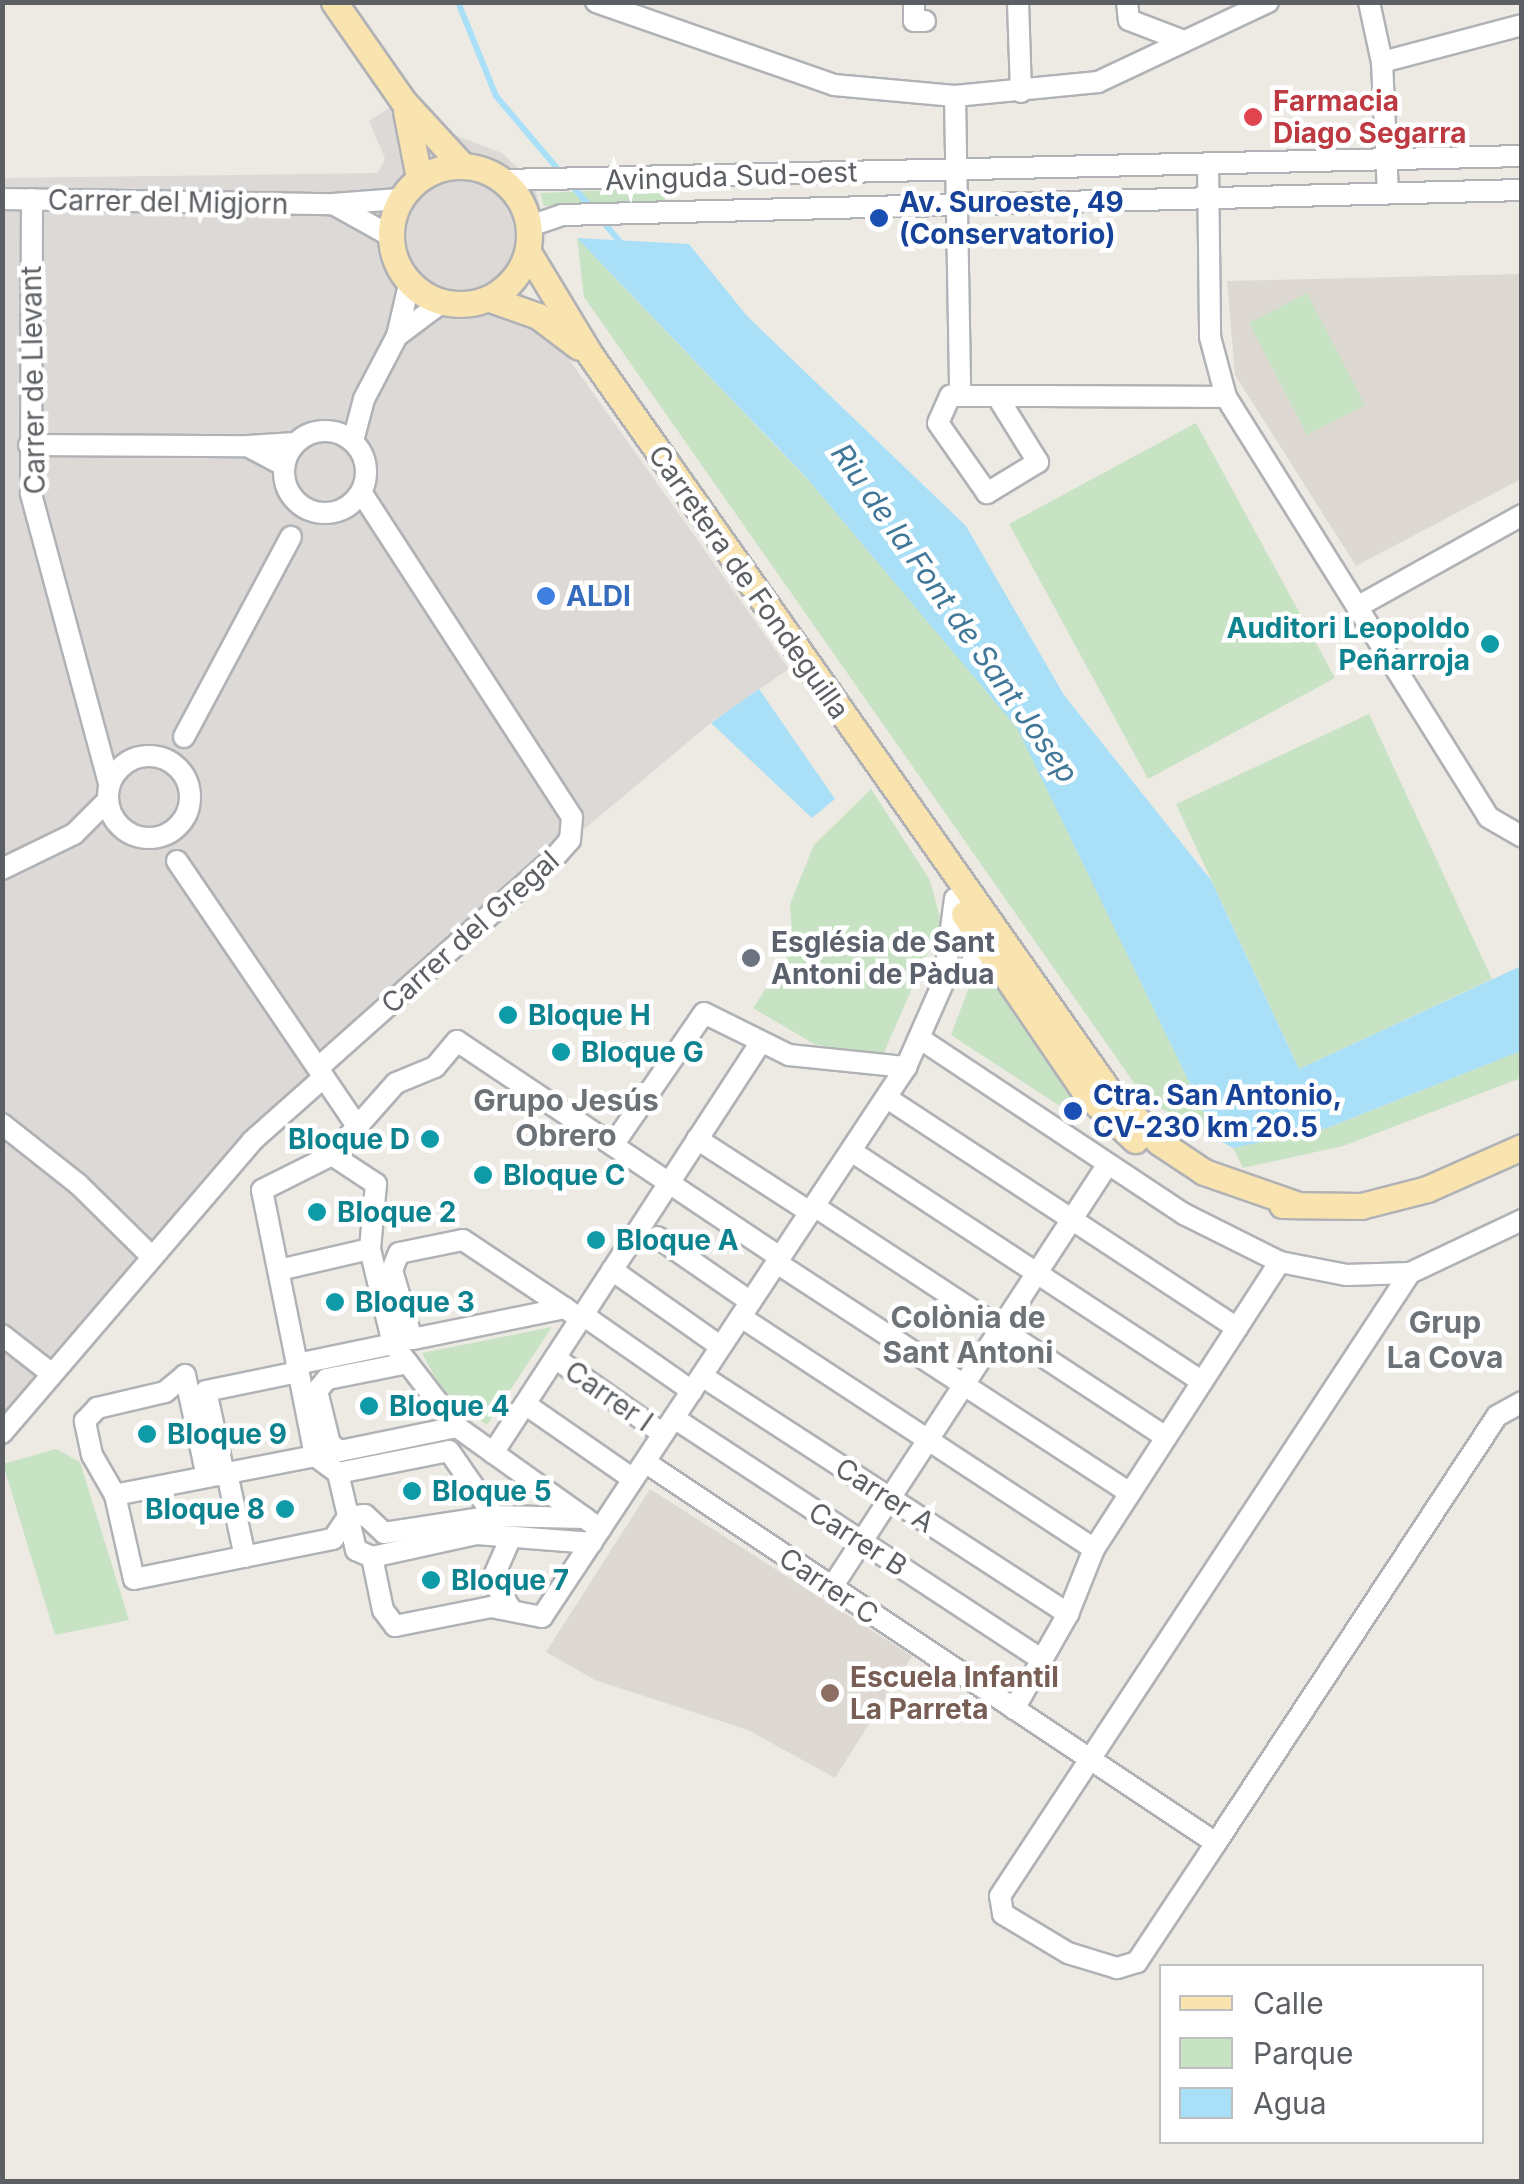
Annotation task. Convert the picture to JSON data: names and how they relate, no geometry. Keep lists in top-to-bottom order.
{
  "streets": {
    "main road": ["Carretera de Fondeguilla"],
    "street": [
      "Avinguda Sud-oest",
      "Carrer del Migjorn",
      "Carrer de Llevant",
      "Carrer del Gregal",
      "Carrer I",
      "Carrer A",
      "Carrer B",
      "Carrer C"
    ]
  },
  "crossings": [
    ["Avinguda Sud-oest", "Carrer del Migjorn"],
    ["Avinguda Sud-oest", "Carretera de Fondeguilla"],
    ["Carrer del Migjorn", "Carrer de Llevant"],
    ["Carrer del Migjorn", "Carretera de Fondeguilla"],
    ["Carrer I", "Carrer B"]
  ],
  "districts": ["Grupo Jesús Obrero", "Colònia de Sant Antoni", "Grup La Cova"],
  "water": ["Riu de la Font de Sant Josep"],
  "places": [
    "Farmacia Diago Segarra",
    "Av. Suroeste, 49 (Conservatorio)",
    "ALDI",
    "Auditori Leopoldo Peñarroja",
    "Església de Sant Antoni de Pàdua",
    "Bloque H",
    "Bloque G",
    "Ctra. San Antonio, CV-230 km 20.5",
    "Bloque D",
    "Bloque C",
    "Bloque 2",
    "Bloque A",
    "Bloque 3",
    "Bloque 4",
    "Bloque 9",
    "Bloque 5",
    "Bloque 8",
    "Bloque 7",
    "Escuela Infantil La Parreta"
  ],
  "legend": ["Calle", "Parque", "Agua"]
}
